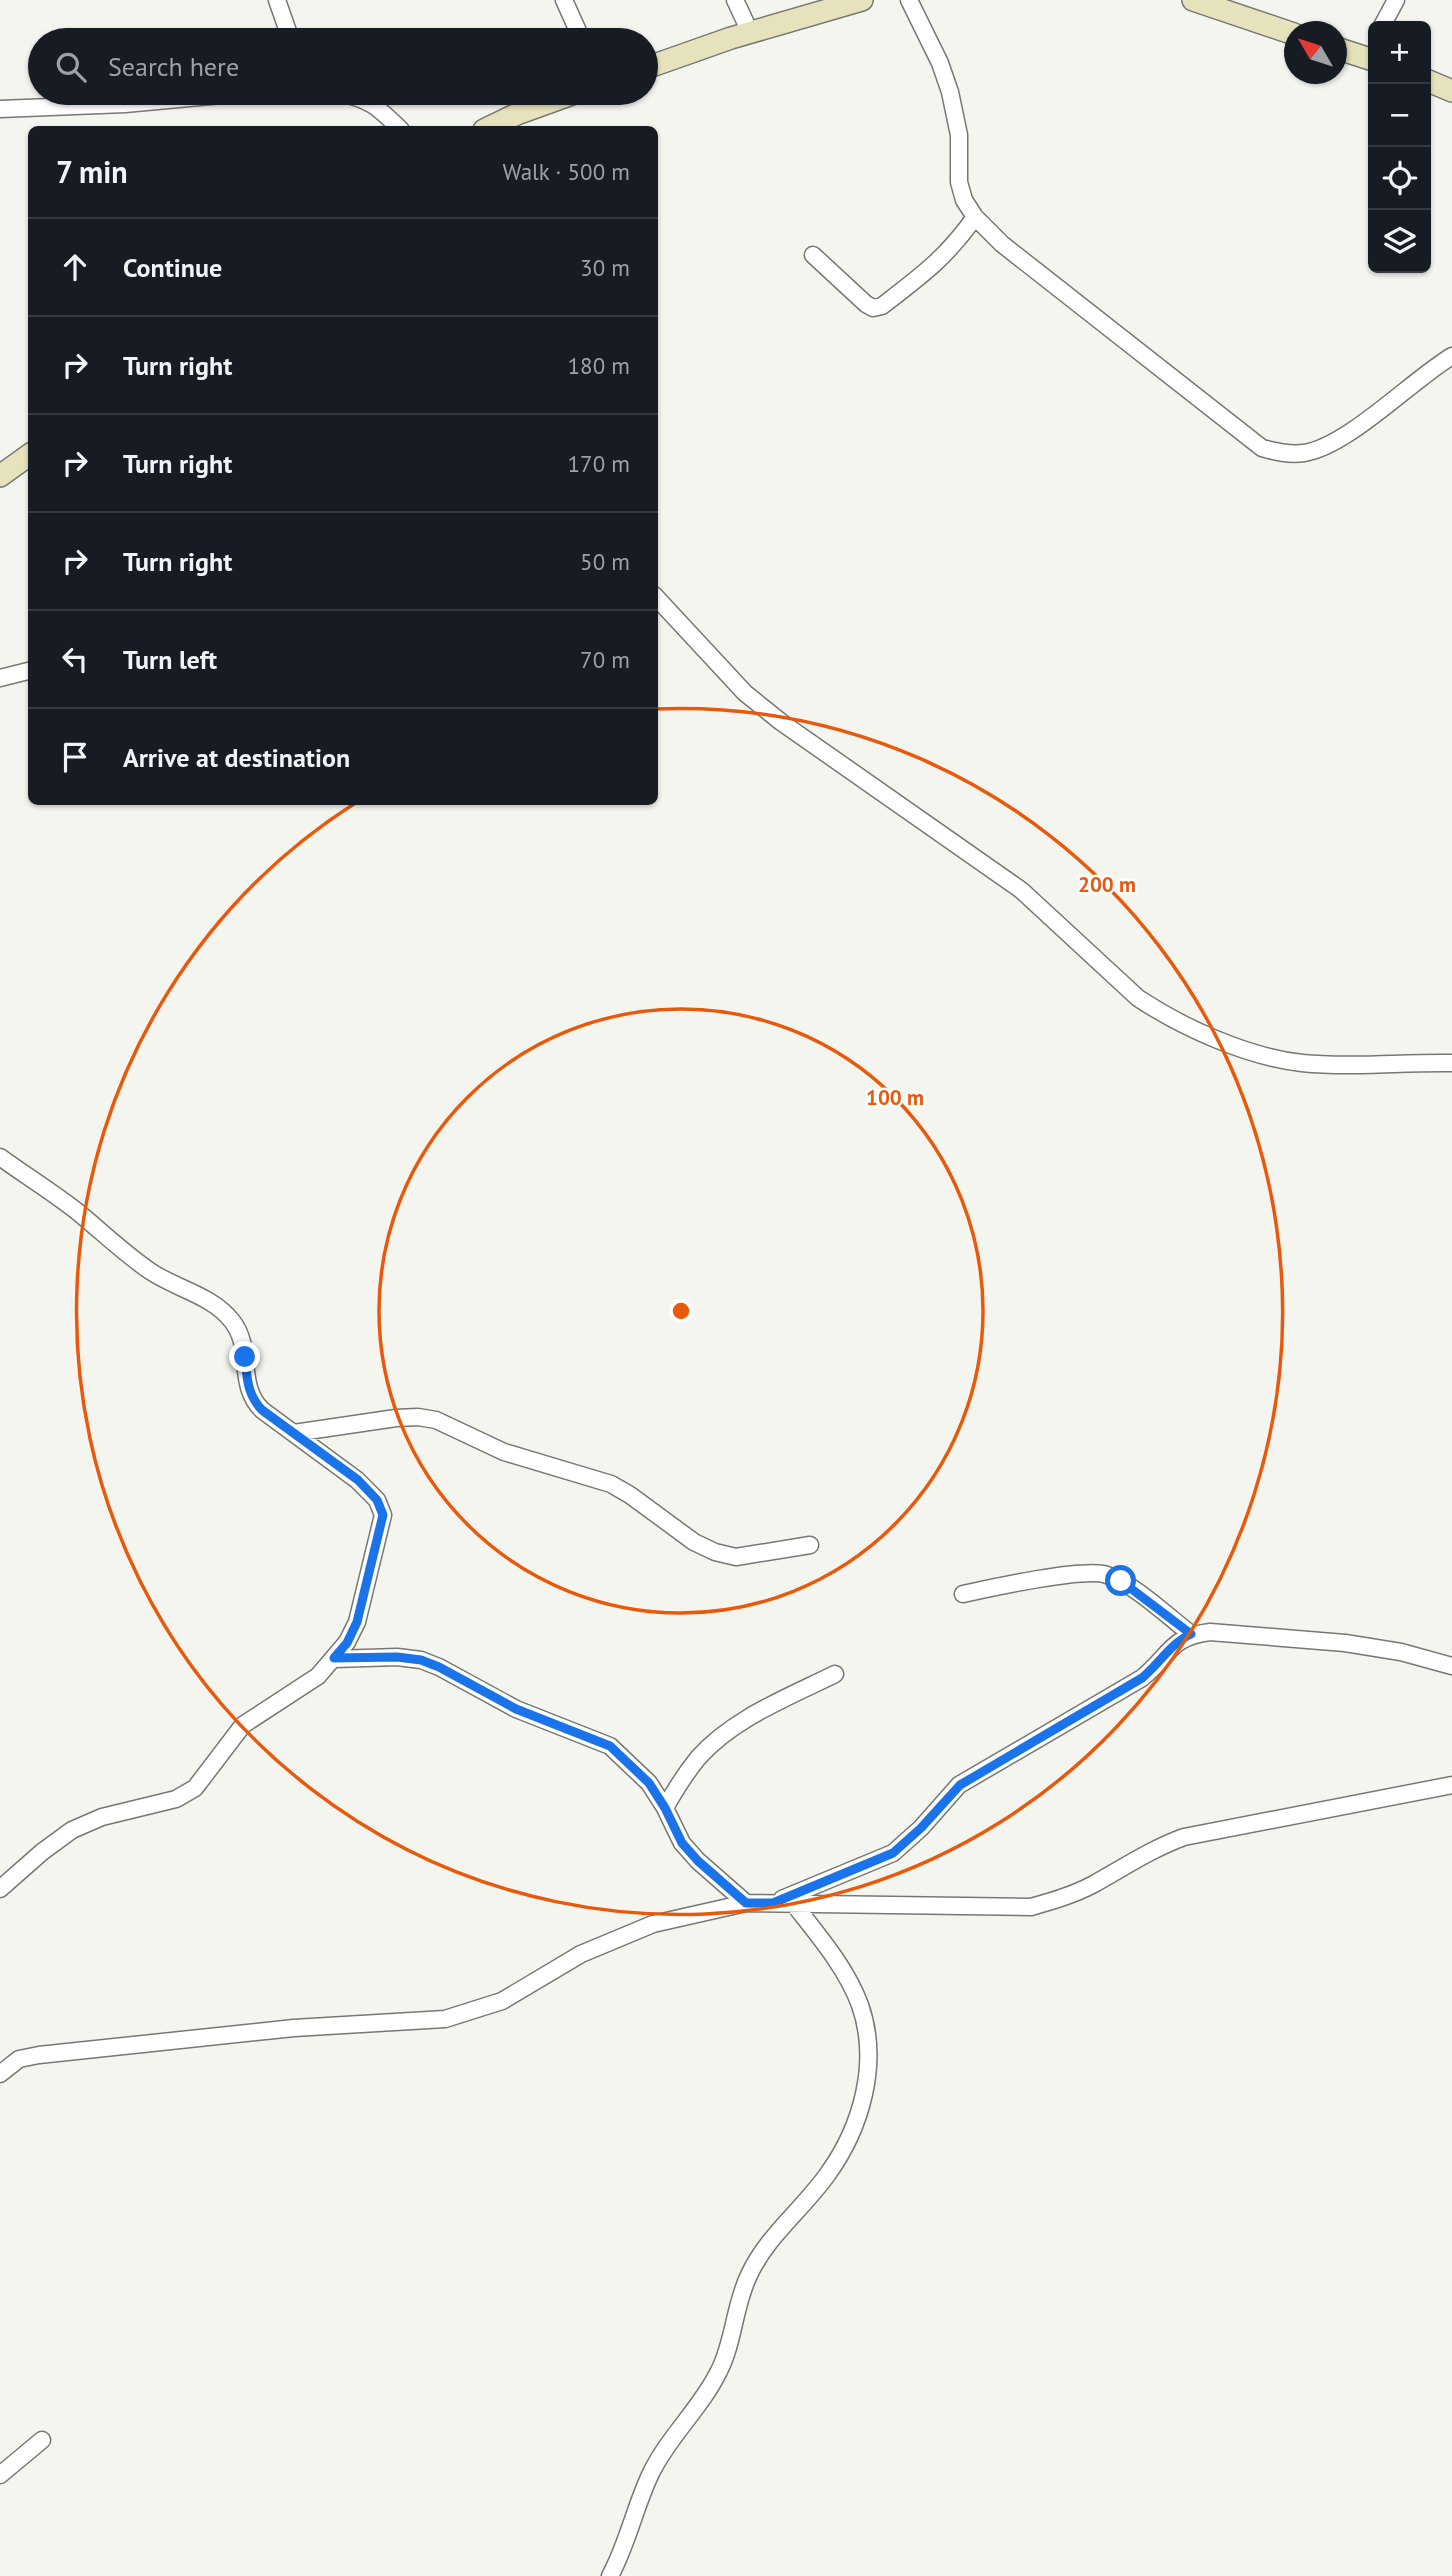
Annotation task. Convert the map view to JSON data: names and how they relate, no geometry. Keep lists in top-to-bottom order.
{
  "north": "top left",
  "page": {
    "map_buttons": ["+", "−"],
    "search": "Search here",
    "heading": ["7 min", "Walk · 500 m"],
    "list": [
      ["Continue", "30 m"],
      ["Turn right", "180 m"],
      ["Turn right", "170 m"],
      ["Turn right", "50 m"],
      ["Turn left", "70 m"],
      "Arrive at destination"
    ]
  },
  "rings": ["200 m", "100 m"]
}
